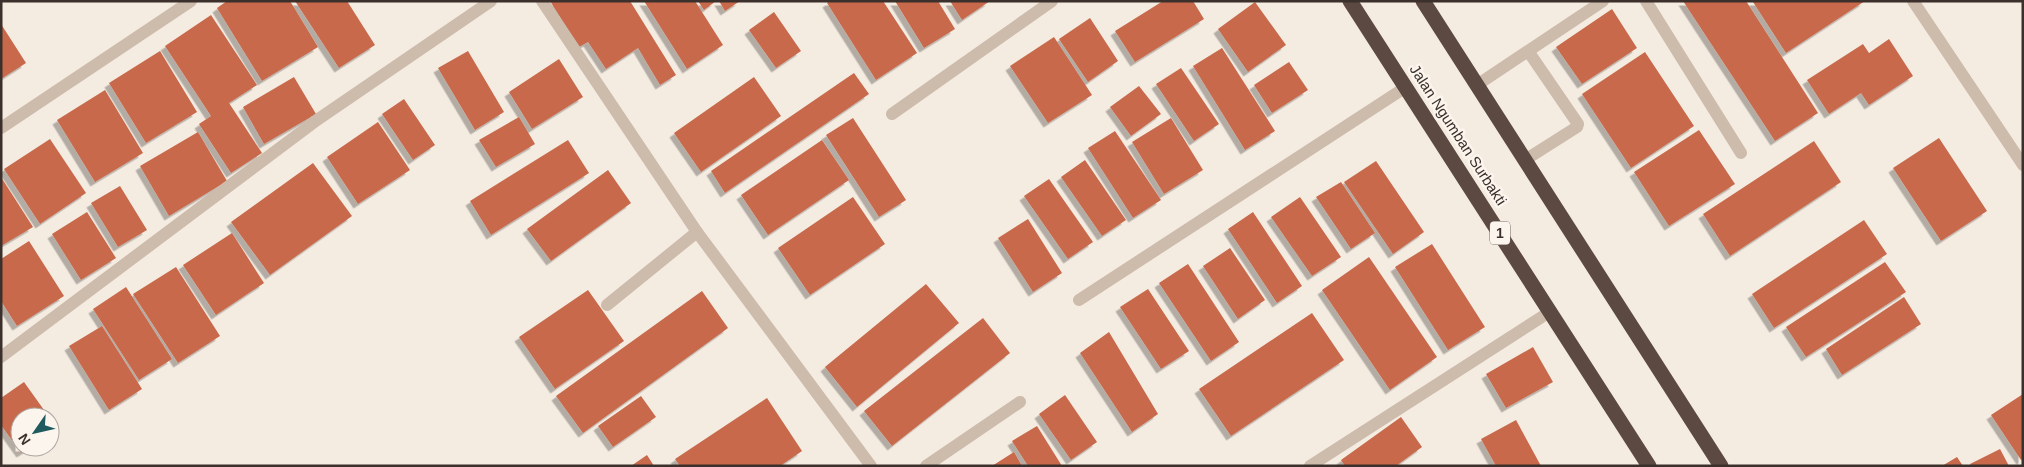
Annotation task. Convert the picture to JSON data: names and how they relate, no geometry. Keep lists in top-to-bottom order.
{
  "streets": {
    "highway": ["Jalan Ngumban Surbakti", "1"]
  },
  "north": "bottom left"
}
